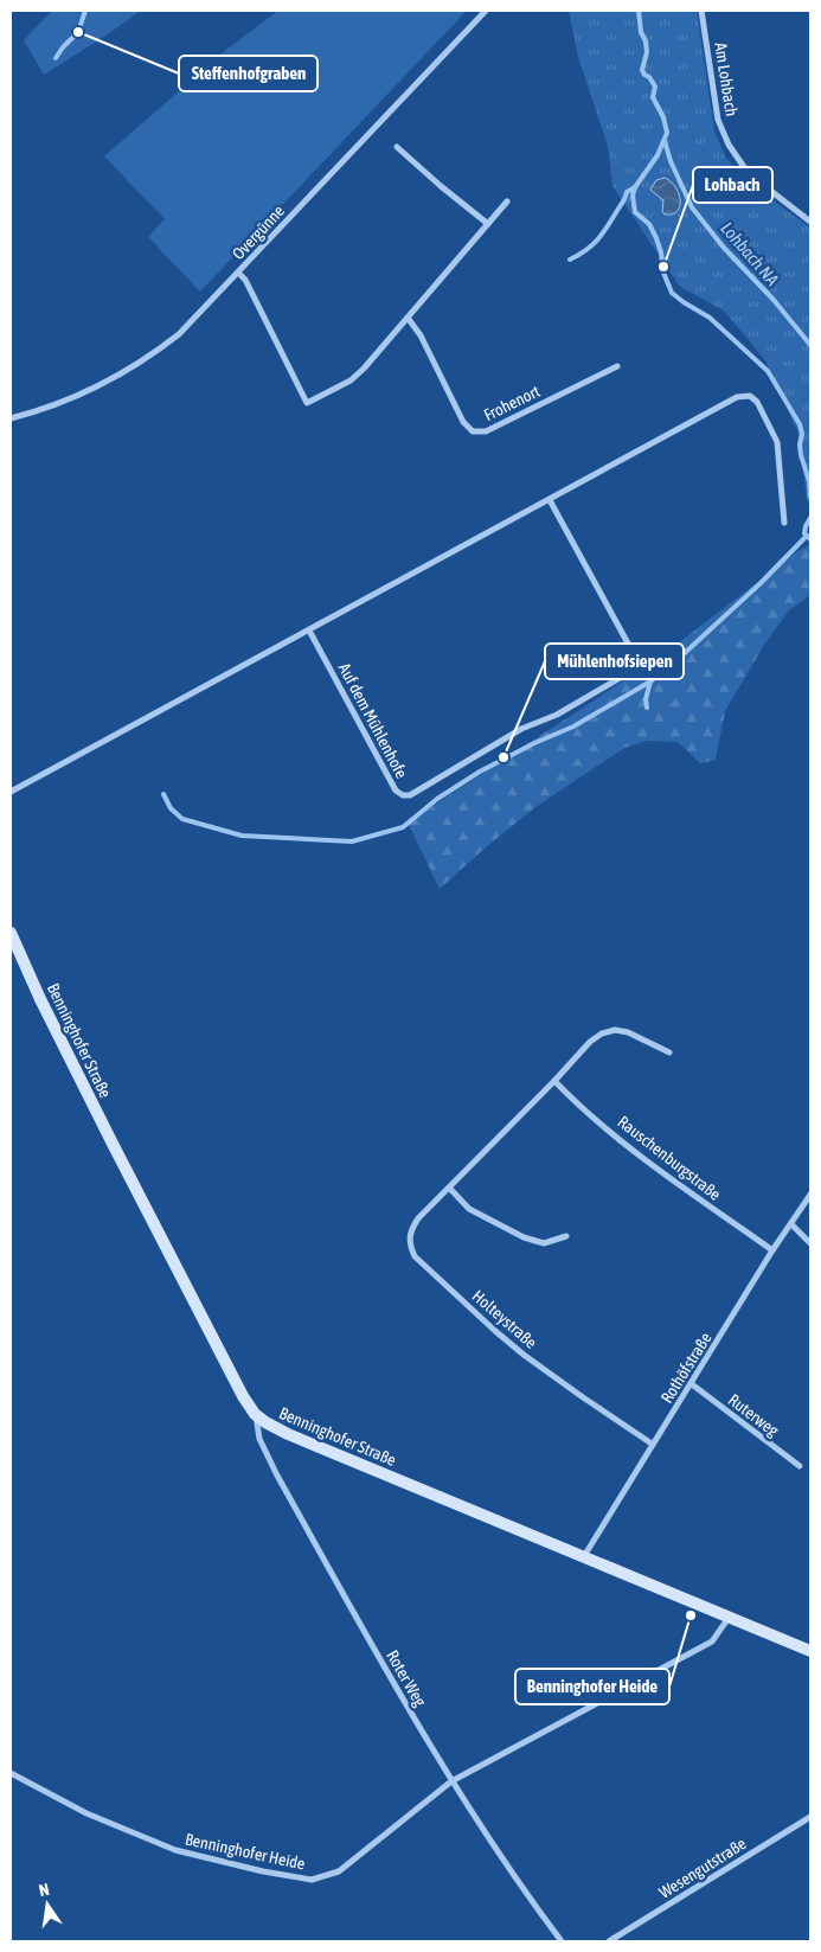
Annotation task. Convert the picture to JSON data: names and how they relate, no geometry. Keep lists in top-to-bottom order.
{
  "streets": {
    "main road": ["Benninghofer Straße"],
    "street": [
      "Am Lohbach",
      "Overgünne",
      "Frohenort",
      "Auf dem Mühlenhofe",
      "Rauschenburgstraße",
      "Holteystraße",
      "Rothöfstraße",
      "Ruterweg",
      "Roter Weg",
      "Benninghofer Heide",
      "Wesengutstraße"
    ]
  },
  "crossings": [
    ["Benninghofer Straße", "Rothöfstraße"],
    ["Benninghofer Straße", "Roter Weg"],
    ["Benninghofer Straße", "Benninghofer Heide"],
    ["Rauschenburgstraße", "Holteystraße"],
    ["Rauschenburgstraße", "Rothöfstraße"],
    ["Holteystraße", "Rothöfstraße"],
    ["Rothöfstraße", "Ruterweg"],
    ["Roter Weg", "Benninghofer Heide"]
  ],
  "water": ["Lohbach NA"],
  "places": [
    "Steffenhofgraben",
    "Lohbach",
    "Mühlenhofsiepen",
    "Benninghofer Heide"
  ],
  "north": "top"
}
